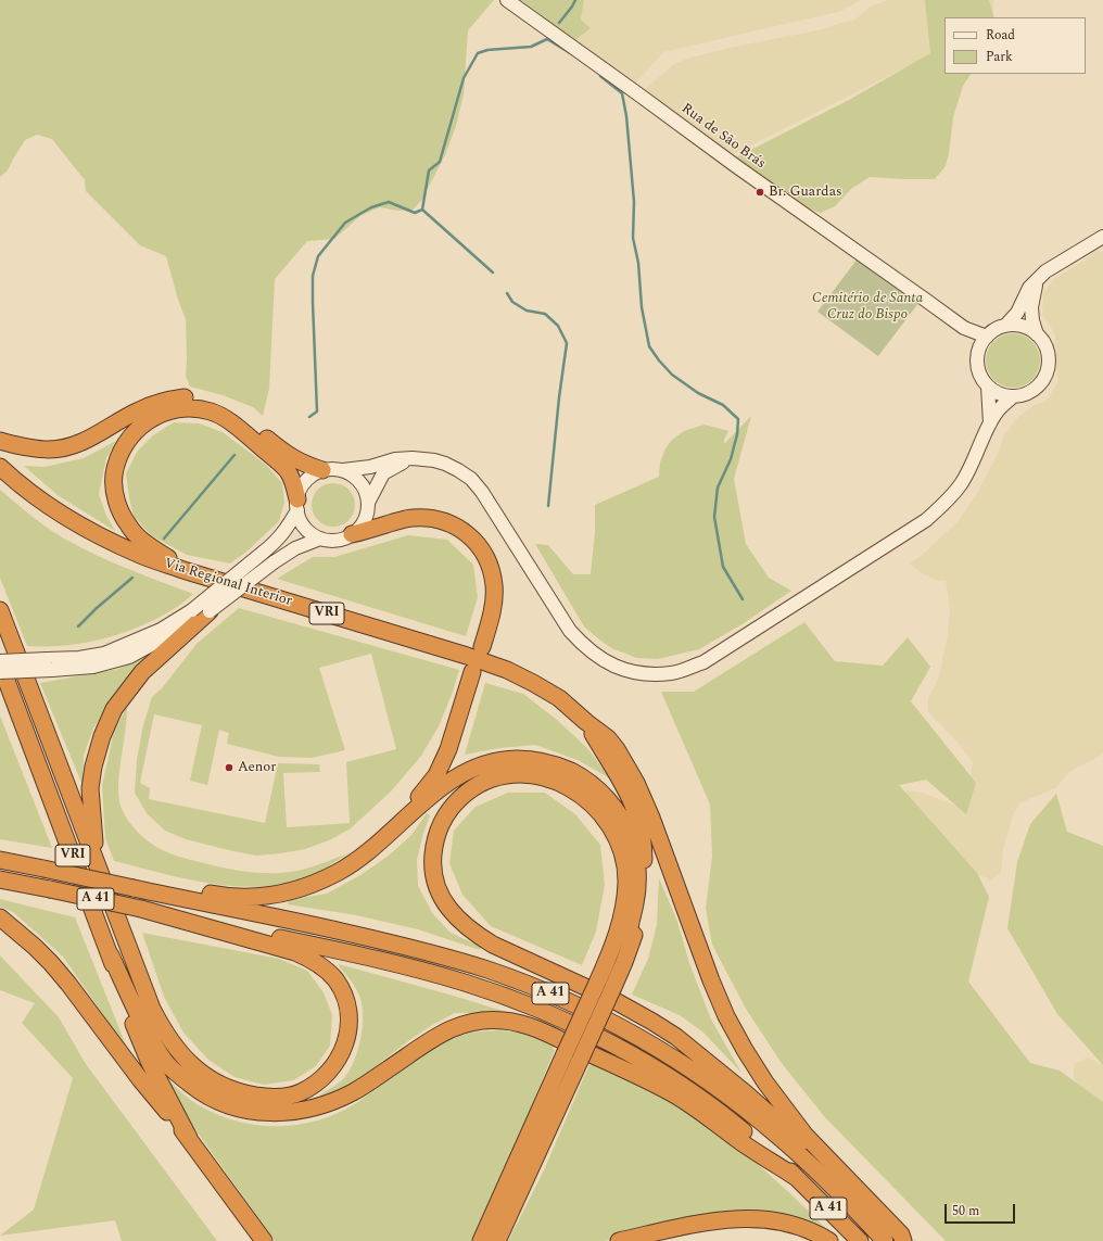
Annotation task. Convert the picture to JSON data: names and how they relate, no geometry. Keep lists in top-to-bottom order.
{
  "streets": {
    "highway": ["Via Regional Interior", "VRI", "A 41"],
    "main road": ["Rua de São Brás"]
  },
  "parks": ["Cemitério de Santa Cruz do Bispo"],
  "places": ["Br. Guardas", "Aenor"],
  "legend": ["Road", "Park"],
  "scale_bar": "50 m"
}
